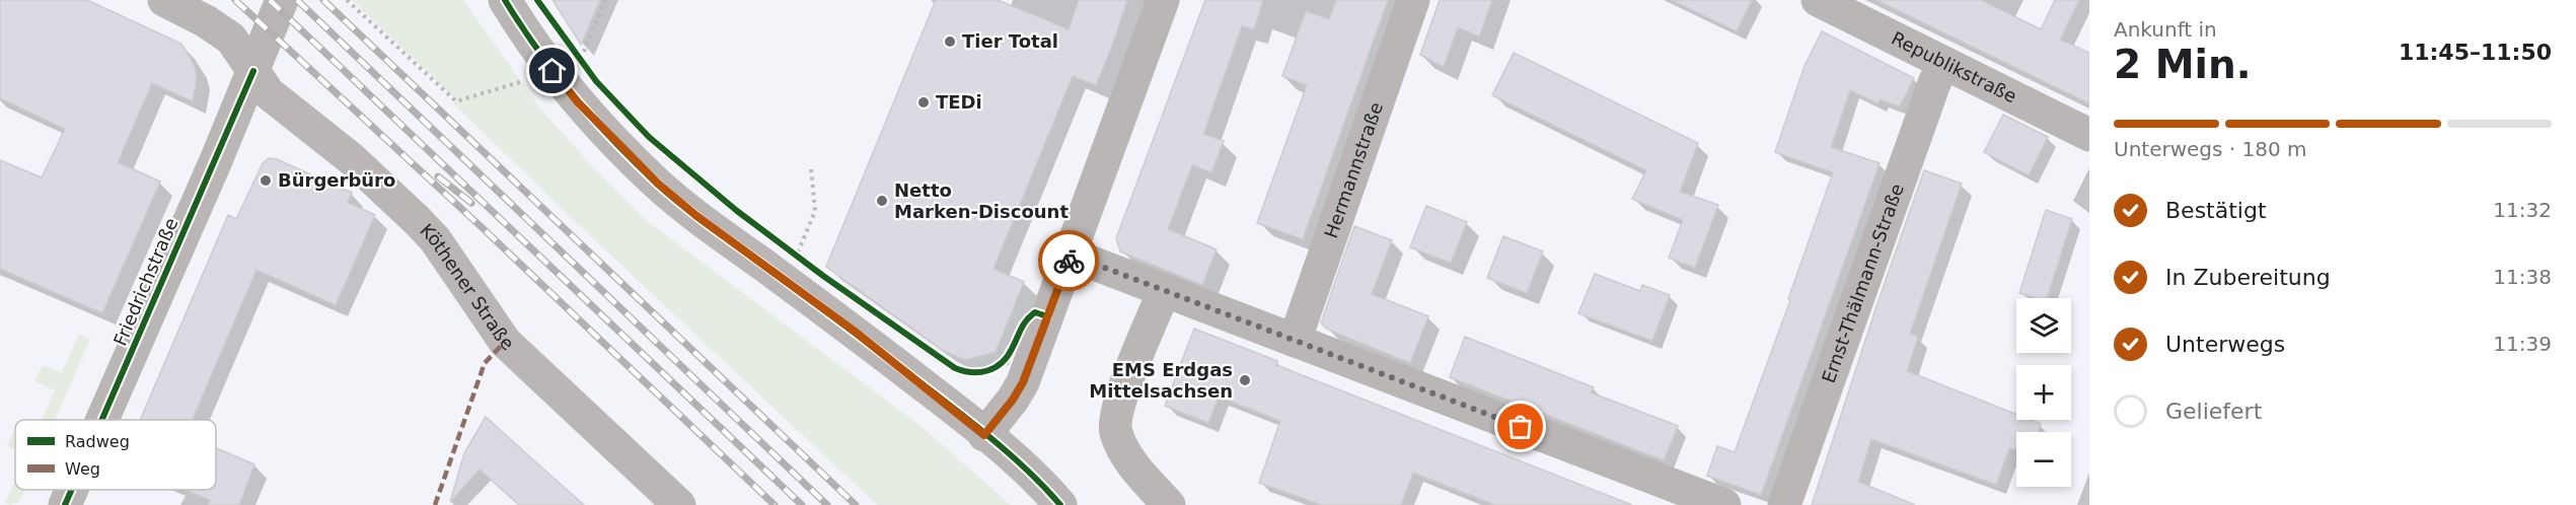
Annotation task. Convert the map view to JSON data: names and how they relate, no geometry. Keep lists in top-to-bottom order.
{
  "streets": {
    "street": [
      "Republikstraße",
      "Hermannstraße",
      "Friedrichstraße",
      "Ernst-Thälmann-Straße",
      "Köthener Straße"
    ]
  },
  "crossings": [
    ["Republikstraße", "Ernst-Thälmann-Straße"],
    ["Friedrichstraße", "Köthener Straße"]
  ],
  "places": [
    "Tier Total",
    "TEDi",
    "Bürgerbüro",
    "Netto Marken-Discount",
    "EMS Erdgas Mittelsachsen"
  ],
  "legend": ["Radweg", "Weg"],
  "page": {
    "heading": ["2 Min.", "Ankunft in", "11:45–11:50"],
    "bar": "Unterwegs · 180 m",
    "list": [
      ["Bestätigt", "11:32"],
      ["In Zubereitung", "11:38"],
      ["Unterwegs", "11:39"],
      "Geliefert"
    ],
    "map_buttons": ["+", "−"]
  }
}
